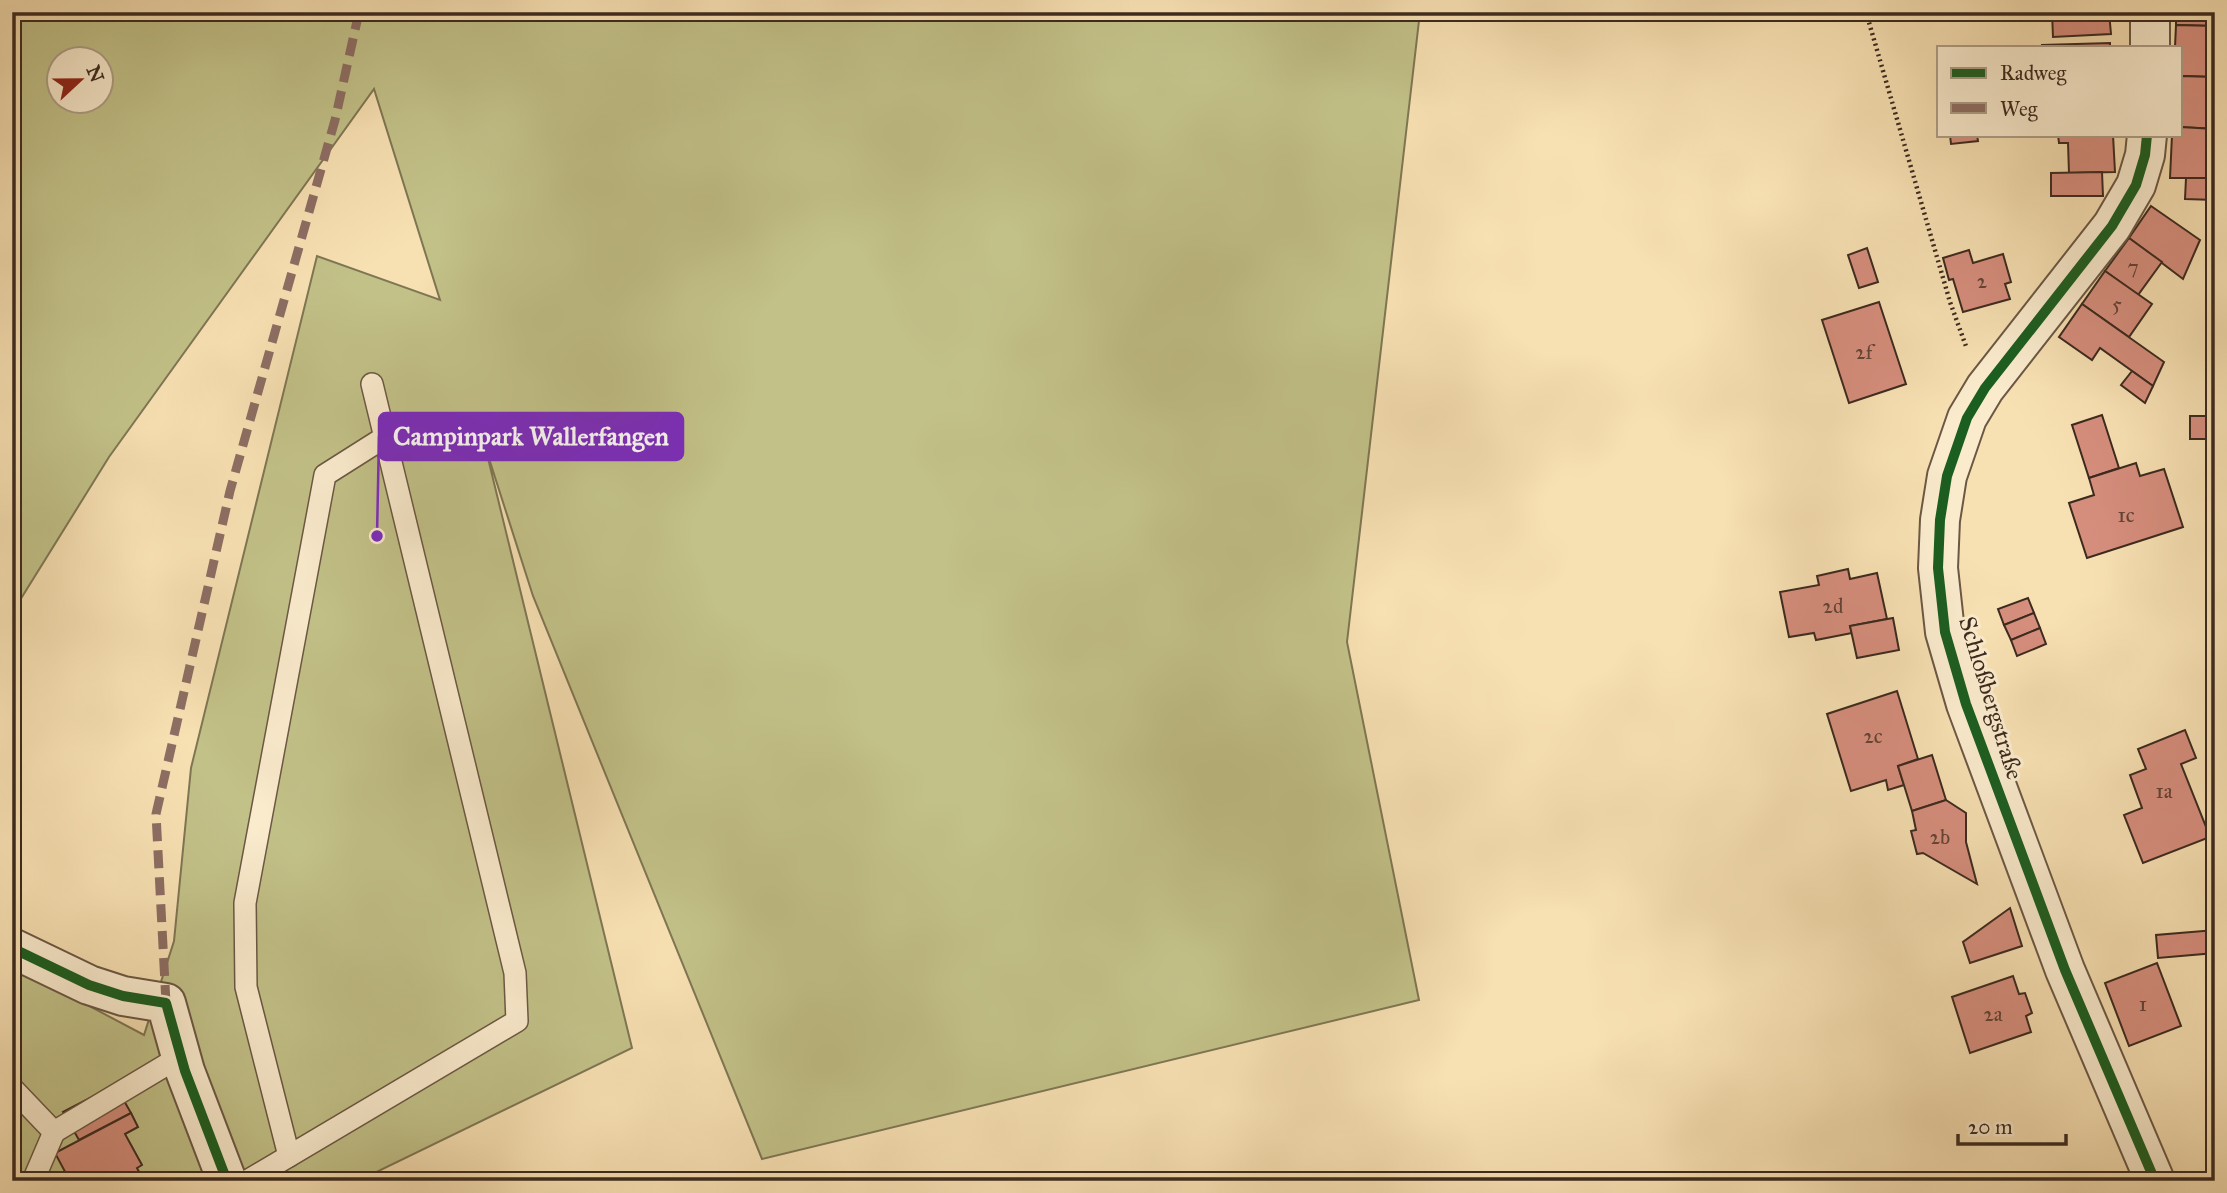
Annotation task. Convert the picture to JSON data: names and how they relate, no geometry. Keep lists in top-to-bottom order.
{
  "streets": {
    "street": ["Schloßbergstraße"]
  },
  "places": ["Campinpark Wallerfangen"],
  "house_numbers": [
    "7",
    "2",
    "5",
    "2f",
    "1c",
    "2d",
    "2c",
    "1a",
    "2b",
    "1",
    "2a"
  ],
  "legend": ["Radweg", "Weg"],
  "scale_bar": "20 m",
  "north": "right"
}
